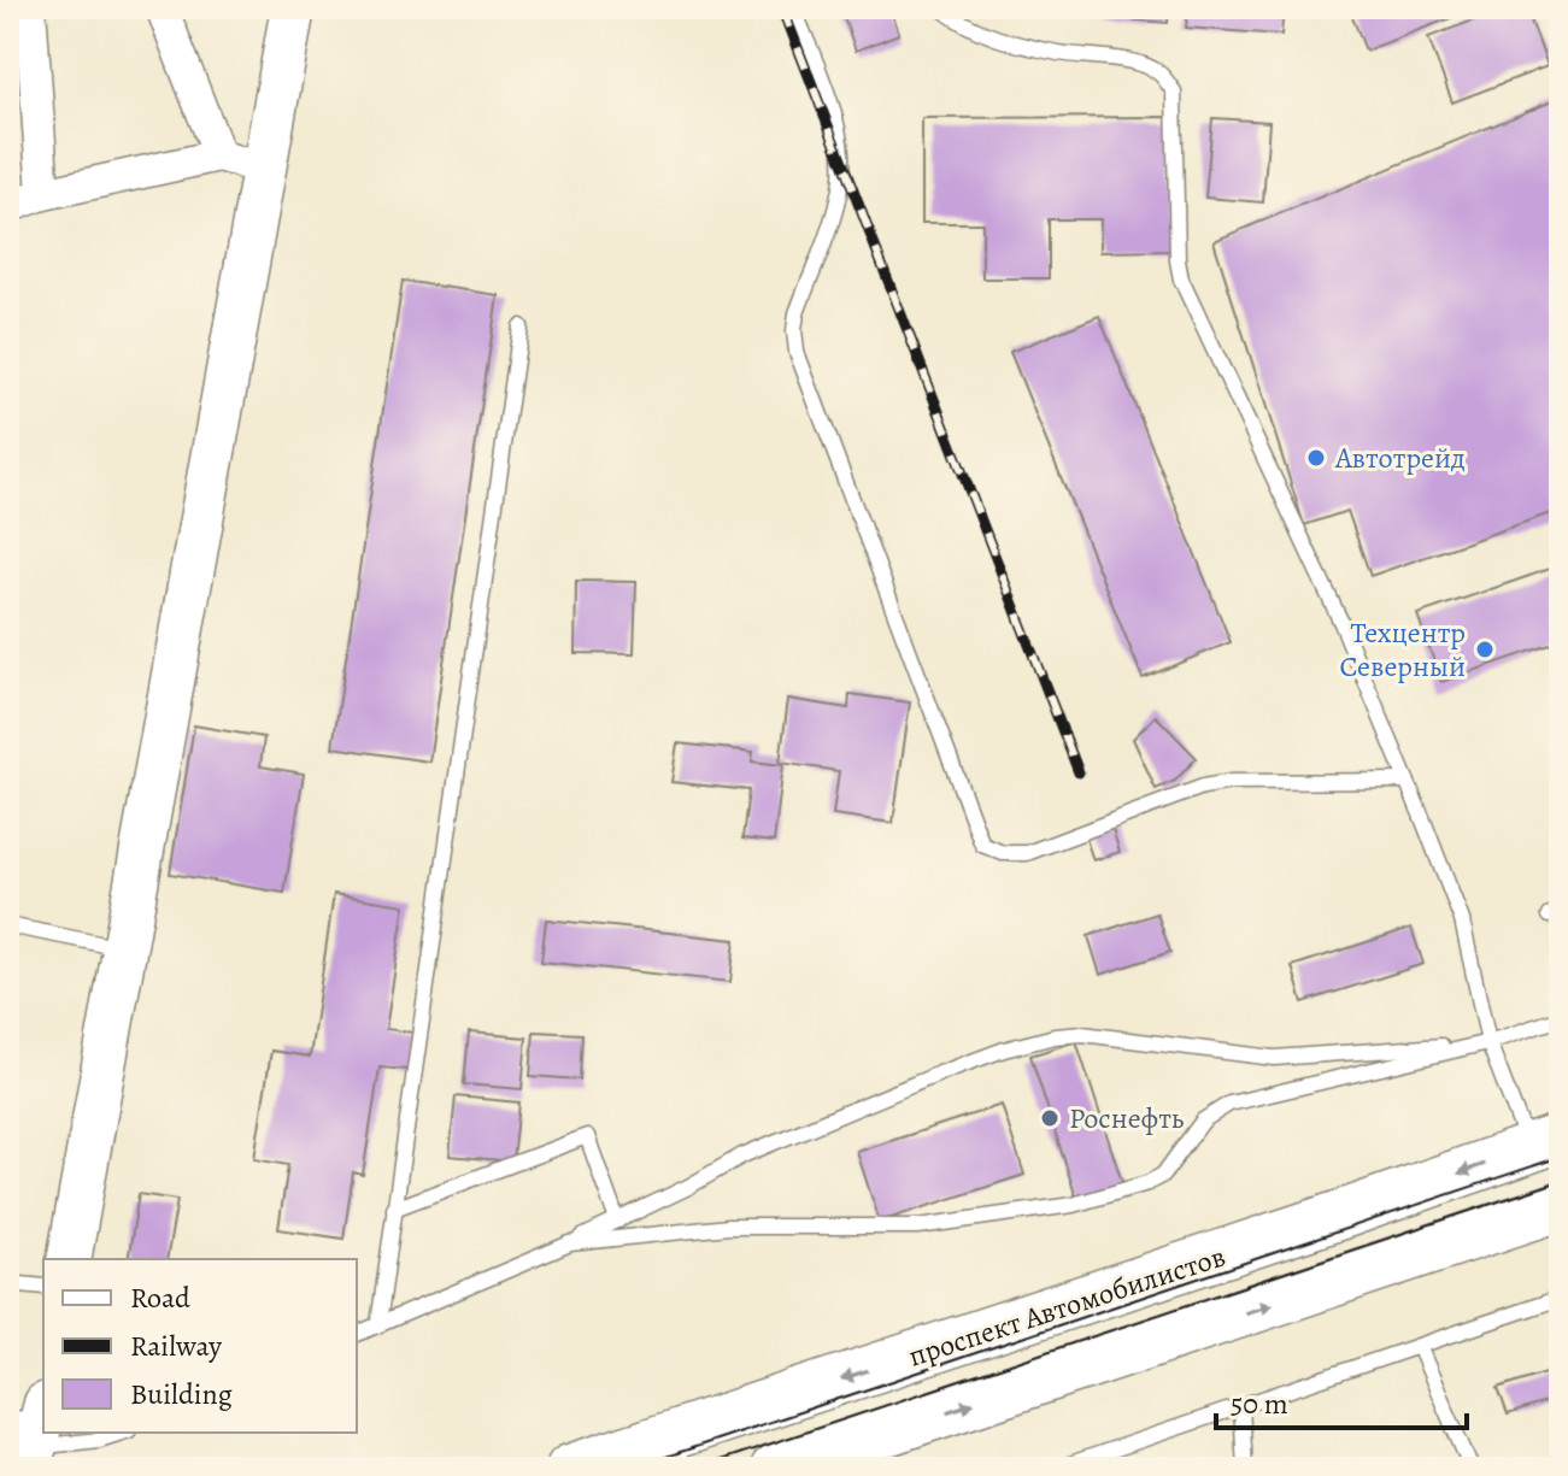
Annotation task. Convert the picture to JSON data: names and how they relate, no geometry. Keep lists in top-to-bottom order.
{
  "streets": {
    "main road": ["проспект Автомобилистов"]
  },
  "places": ["Автотрейд", "Техцентр Северный", "Роснефть"],
  "legend": ["Road", "Railway", "Building"],
  "scale_bar": "50 m"
}
